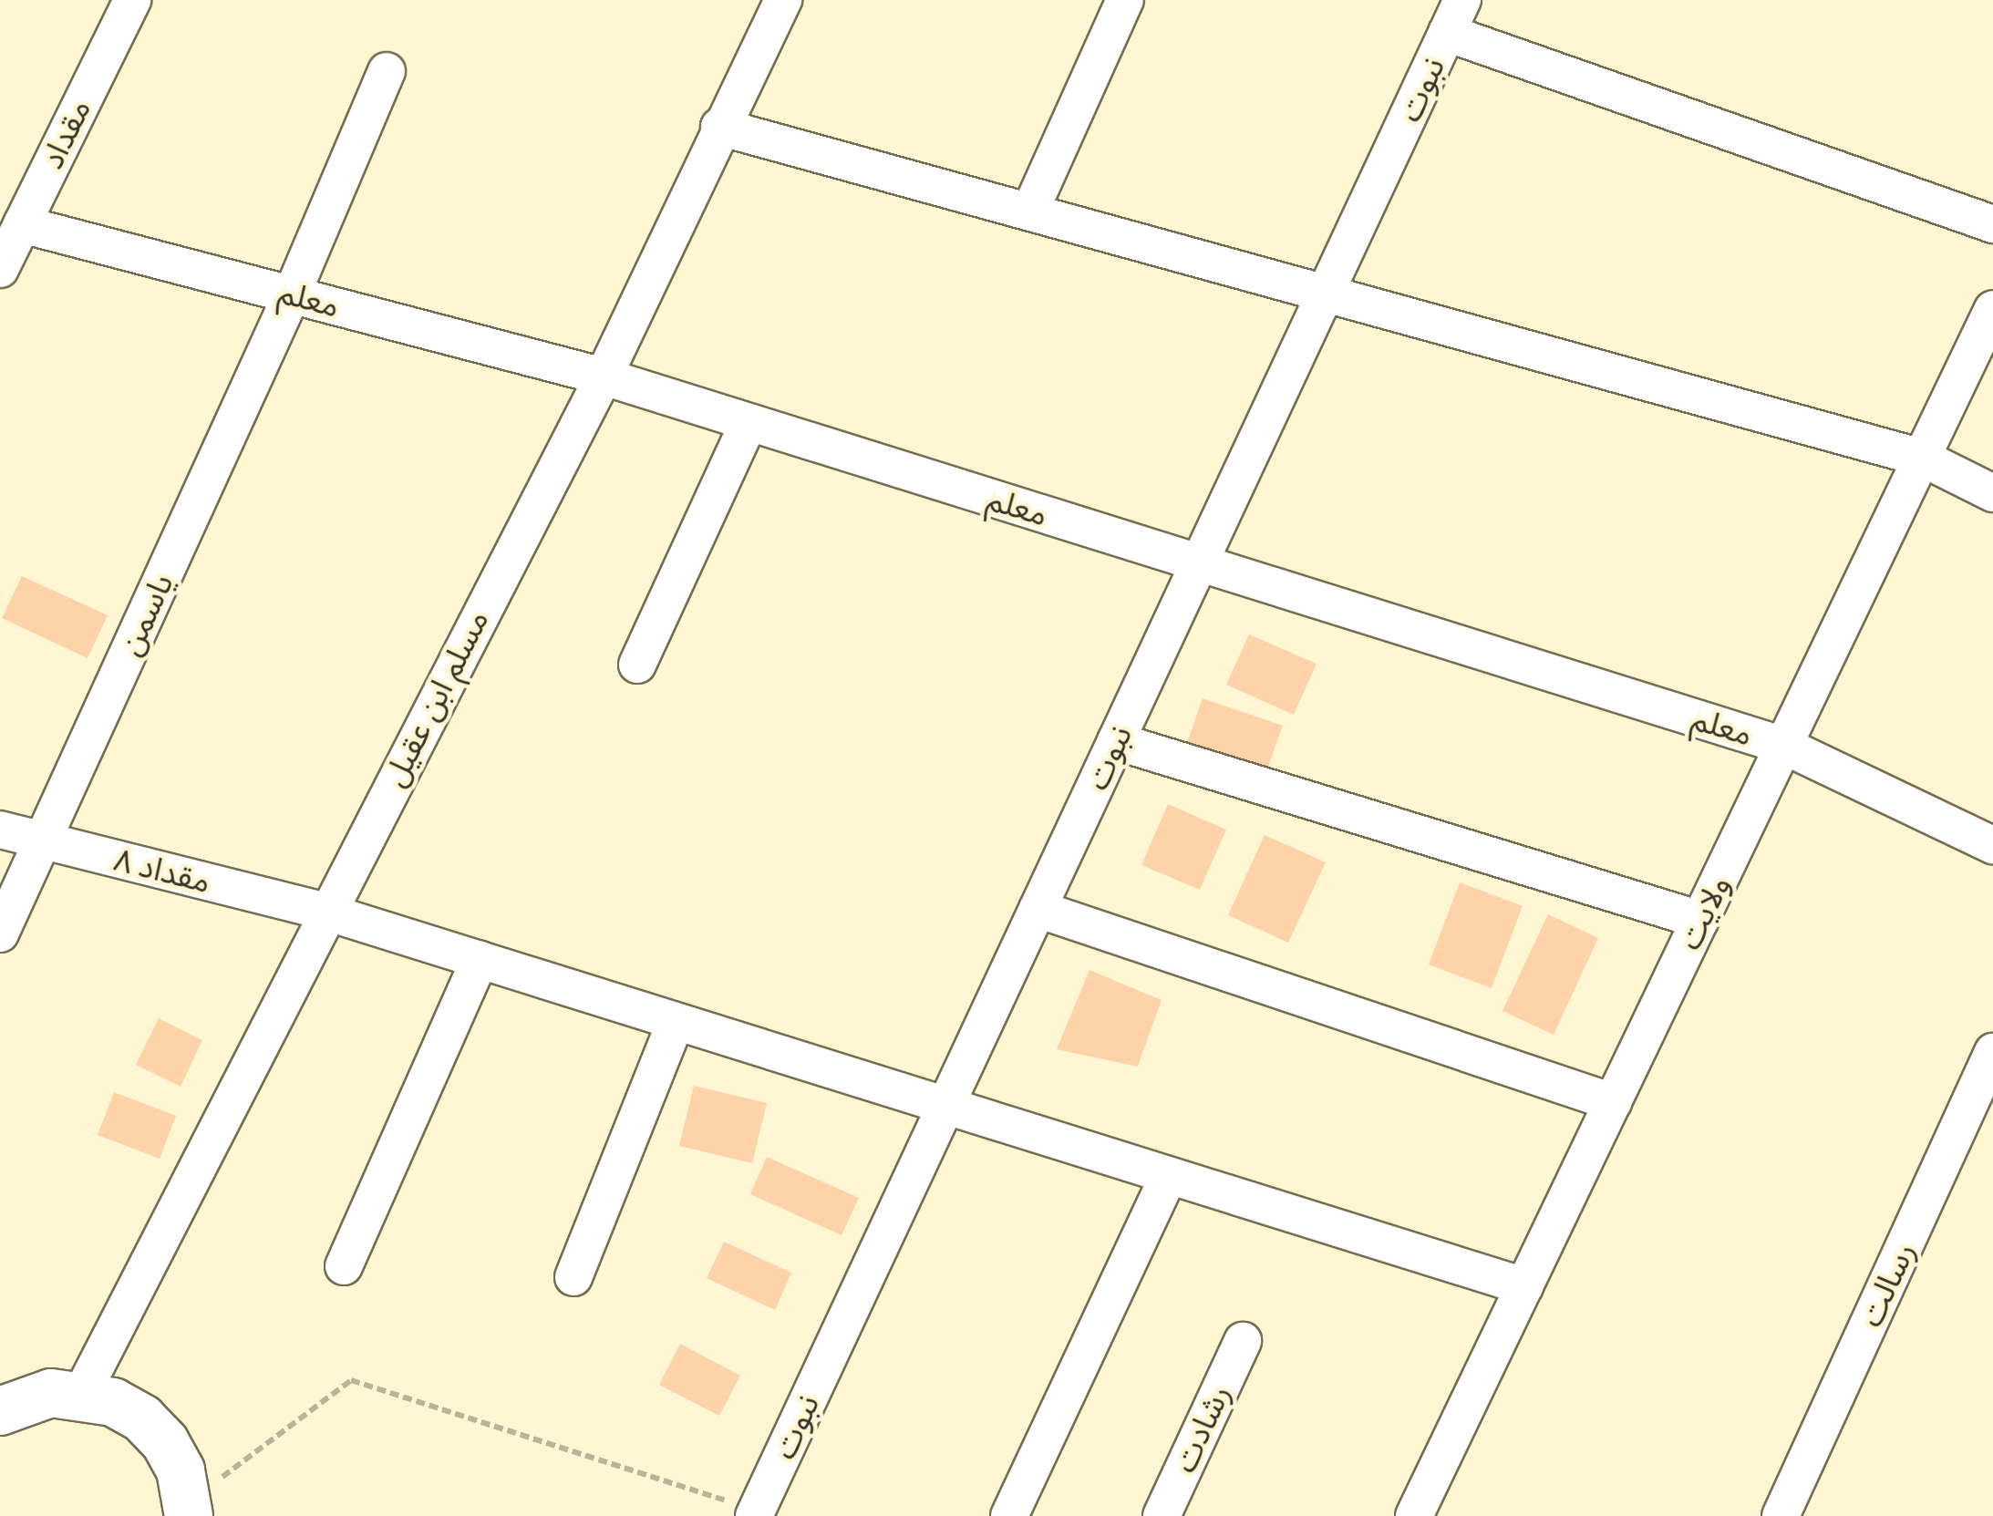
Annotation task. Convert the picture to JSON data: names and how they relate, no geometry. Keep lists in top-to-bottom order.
{
  "streets": {
    "street": [
      "نبوت",
      "مقداد",
      "معلم",
      "یاسمن",
      "مسلم ابن عقیل",
      "مقداد ۸",
      "ولایت",
      "رسالت",
      "رشادت"
    ]
  },
  "crossings": [
    ["نبوت", "معلم"],
    ["نبوت", "مقداد ۸"],
    ["مقداد", "معلم"],
    ["معلم", "یاسمن"],
    ["معلم", "مسلم ابن عقیل"],
    ["معلم", "ولایت"],
    ["یاسمن", "مقداد ۸"],
    ["مسلم ابن عقیل", "مقداد ۸"],
    ["مقداد ۸", "ولایت"]
  ]
}
